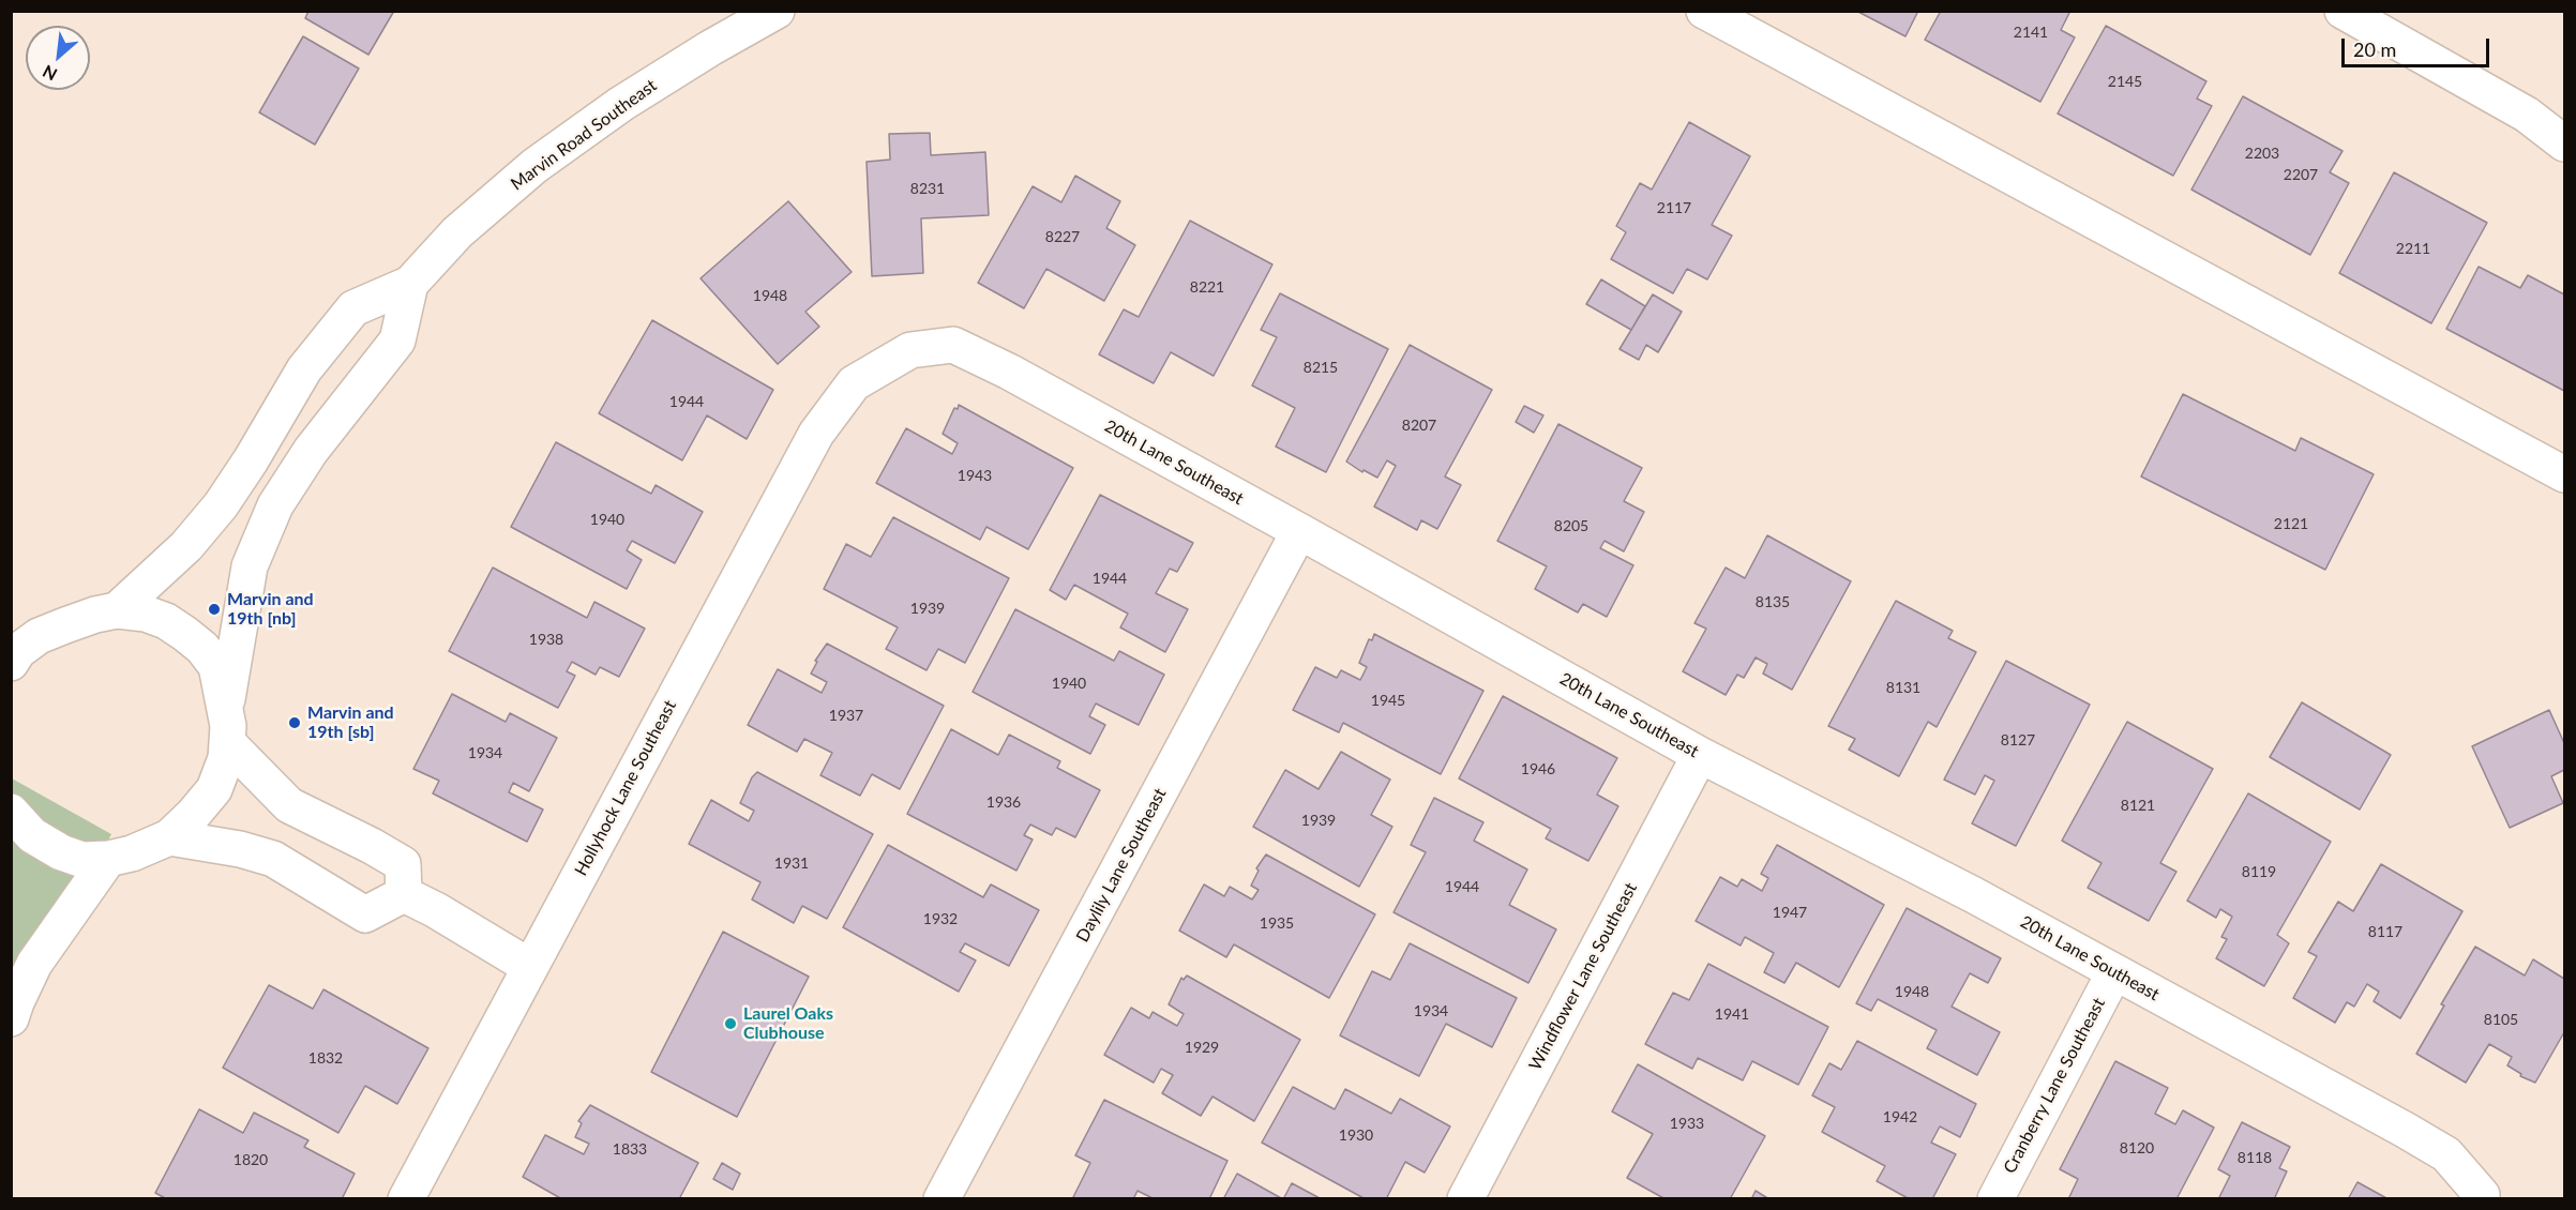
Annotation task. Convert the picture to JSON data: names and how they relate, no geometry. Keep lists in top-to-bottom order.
{
  "streets": {
    "street": [
      "Marvin Road Southeast",
      "20th Lane Southeast",
      "Hollyhock Lane Southeast",
      "Daylily Lane Southeast",
      "Windflower Lane Southeast",
      "Cranberry Lane Southeast"
    ]
  },
  "crossings": [
    ["20th Lane Southeast", "Hollyhock Lane Southeast"],
    ["20th Lane Southeast", "Daylily Lane Southeast"],
    ["20th Lane Southeast", "Windflower Lane Southeast"],
    ["20th Lane Southeast", "Cranberry Lane Southeast"]
  ],
  "places": ["Marvin and 19th [nb]", "Marvin and 19th [sb]", "Laurel Oaks Clubhouse"],
  "house_numbers": [
    "2141",
    "2145",
    "2203",
    "2207",
    "8231",
    "2117",
    "8227",
    "2211",
    "8221",
    "1948",
    "8215",
    "1944",
    "8207",
    "1943",
    "1940",
    "2121",
    "8205",
    "1944",
    "8135",
    "1939",
    "1938",
    "1940",
    "8131",
    "1945",
    "1937",
    "8127",
    "1934",
    "1946",
    "1936",
    "8121",
    "1939",
    "1931",
    "8119",
    "1944",
    "1947",
    "1932",
    "1935",
    "8117",
    "1948",
    "1934",
    "1941",
    "8105",
    "1929",
    "1832",
    "1942",
    "1933",
    "1930",
    "8120",
    "1833",
    "8118",
    "1820"
  ],
  "scale_bar": "20 m",
  "north": "bottom left"
}
